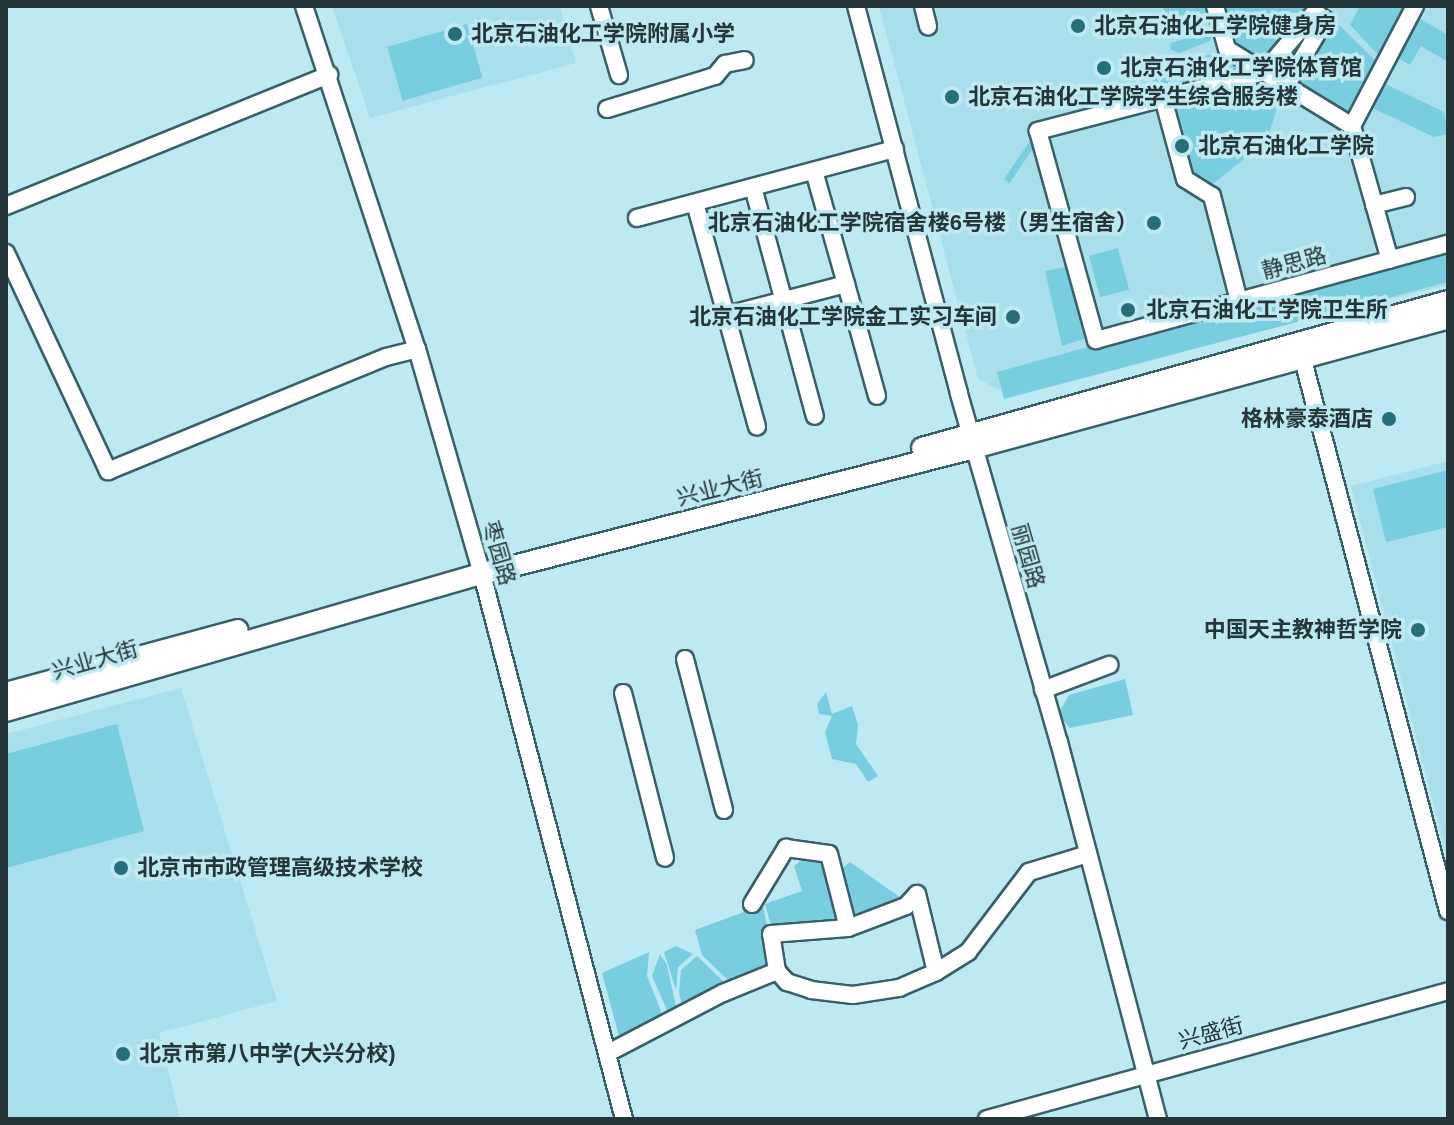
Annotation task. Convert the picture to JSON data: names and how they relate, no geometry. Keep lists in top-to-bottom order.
{
  "streets": {
    "main road": ["兴业大街"],
    "street": [
      "静思路",
      "枣园路",
      "丽园路",
      "兴盛街"
    ]
  },
  "crossings": [
    ["兴业大街", "枣园路"],
    ["兴业大街", "丽园路"],
    ["丽园路", "兴盛街"]
  ],
  "places": [
    "北京石油化工学院健身房",
    "北京石油化工学院附属小学",
    "北京石油化工学院体育馆",
    "北京石油化工学院学生综合服务楼",
    "北京石油化工学院",
    "北京石油化工学院宿舍楼6号楼（男生宿舍）",
    "北京石油化工学院卫生所",
    "北京石油化工学院金工实习车间",
    "格林豪泰酒店",
    "中国天主教神哲学院",
    "北京市市政管理高级技术学校",
    "北京市第八中学(大兴分校)"
  ]
}
